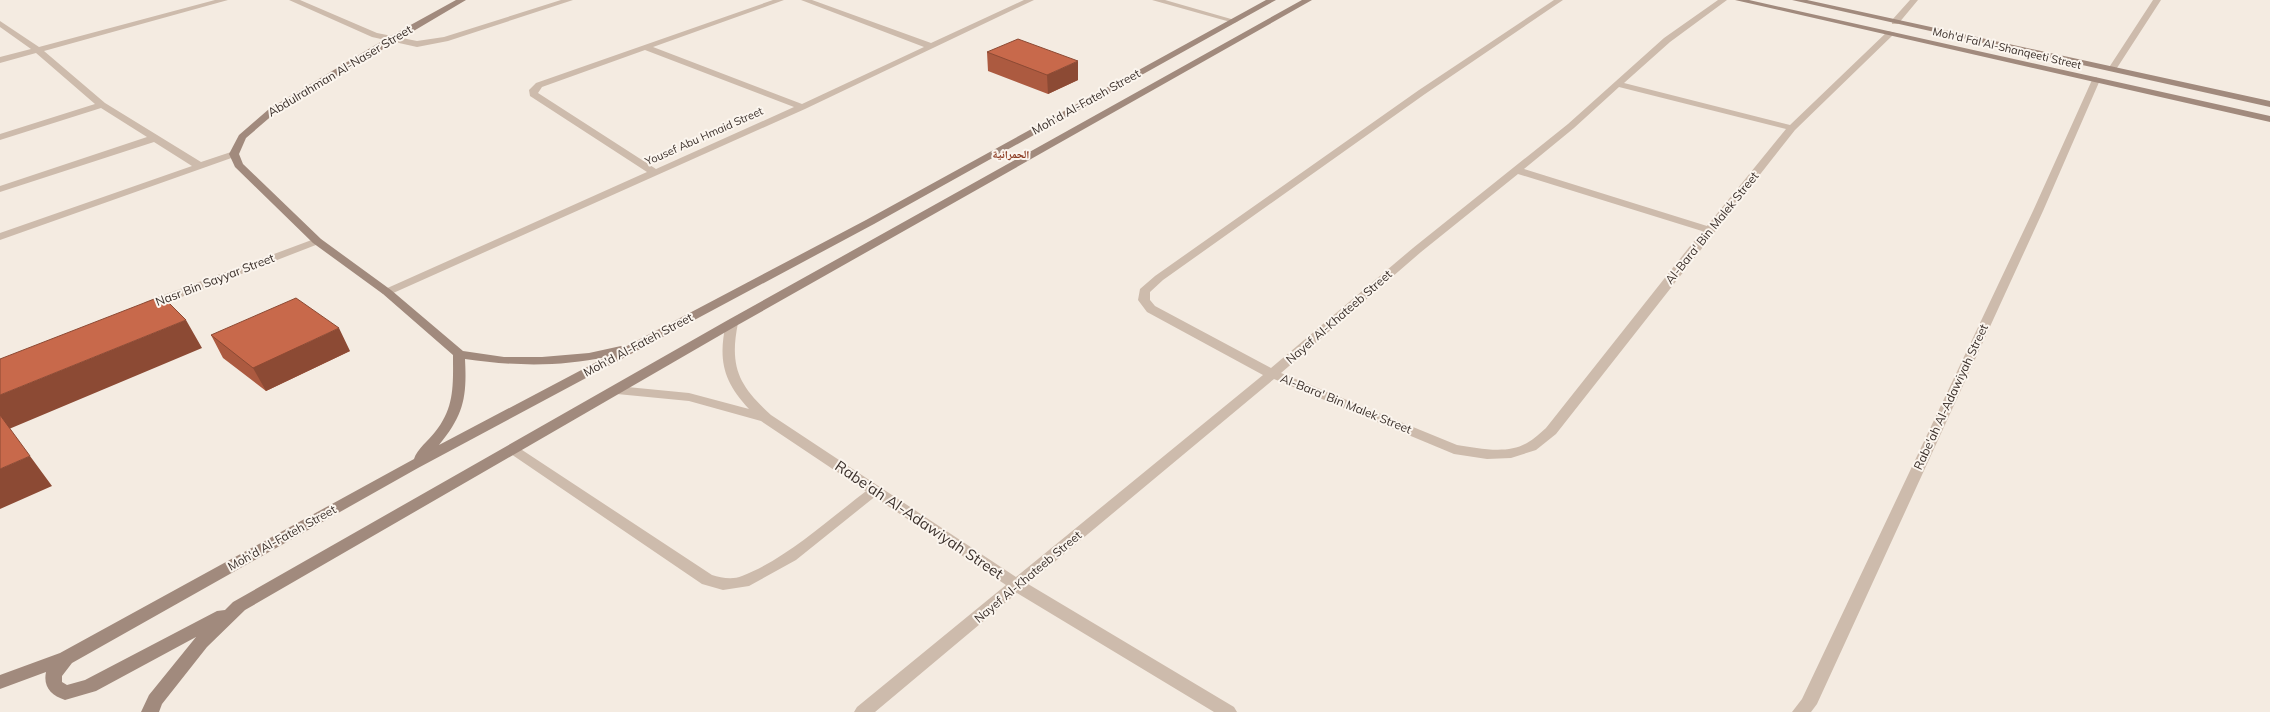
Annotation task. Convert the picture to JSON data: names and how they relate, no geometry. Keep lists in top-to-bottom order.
{
  "streets": {
    "main road": ["Moh'd Fal Al-Shanqeeti Street", "Abdulrahman Al-Naser Street", "Moh'd Al-Fateh Street"],
    "street": [
      "Yousef Abu Hmaid Street",
      "Al-Bara' Bin Malek Street",
      "Nasr Bin Sayyar Street",
      "Nayef Al-Khateeb Street",
      "Rabe'ah Al-Adawiyah Street"
    ]
  },
  "crossings": [
    ["Moh'd Fal Al-Shanqeeti Street", "Al-Bara' Bin Malek Street"],
    ["Moh'd Fal Al-Shanqeeti Street", "Rabe'ah Al-Adawiyah Street"],
    ["Moh'd Al-Fateh Street", "Rabe'ah Al-Adawiyah Street"],
    ["Al-Bara' Bin Malek Street", "Nayef Al-Khateeb Street"],
    ["Nayef Al-Khateeb Street", "Rabe'ah Al-Adawiyah Street"]
  ],
  "districts": ["الحمرانية"]
}
